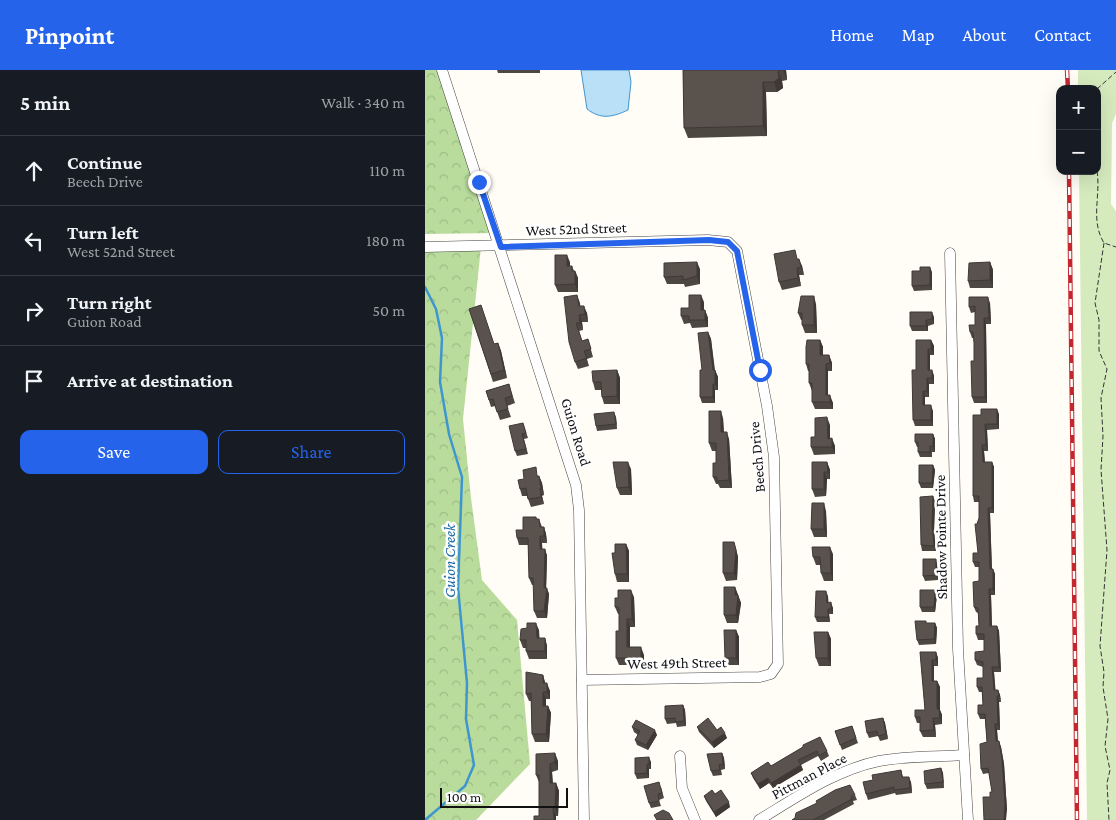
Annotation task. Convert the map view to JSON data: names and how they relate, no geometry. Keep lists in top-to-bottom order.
{
  "streets": {
    "street": [
      "West 52nd Street",
      "Guion Road",
      "Beech Drive",
      "Shadow Pointe Drive",
      "West 49th Street",
      "Pittman Place"
    ]
  },
  "crossings": [
    ["West 52nd Street", "Guion Road"],
    ["West 52nd Street", "Beech Drive"],
    ["Guion Road", "West 49th Street"],
    ["Beech Drive", "West 49th Street"],
    ["Shadow Pointe Drive", "Pittman Place"]
  ],
  "water": ["Guion Creek"],
  "scale_bar": "100 m",
  "page": {
    "header": "Pinpoint",
    "nav": [
      "Home",
      "Map",
      "About",
      "Contact"
    ],
    "heading": ["5 min", "Walk · 340 m"],
    "map_buttons": ["+", "−"],
    "list": [
      ["Continue", "Beech Drive", "110 m"],
      ["Turn left", "West 52nd Street", "180 m"],
      ["Turn right", "Guion Road", "50 m"],
      "Arrive at destination"
    ],
    "buttons": ["Save", "Share"],
    "scale": "100 m"
  }
}
